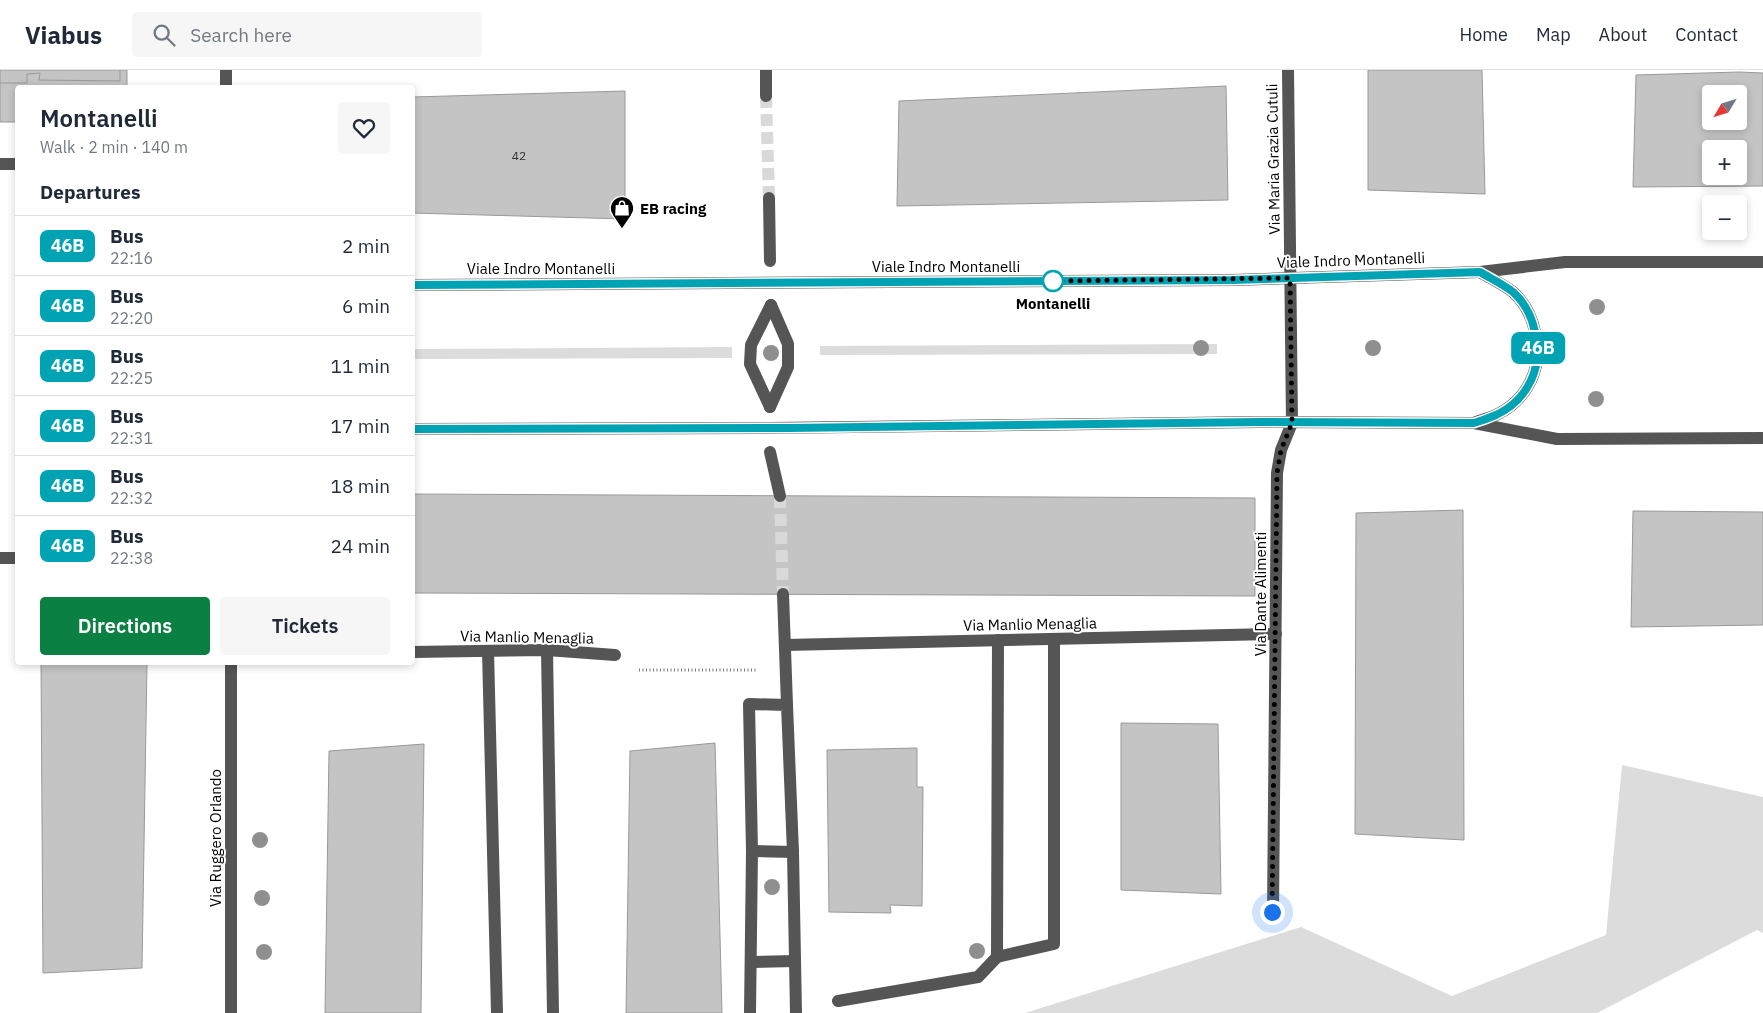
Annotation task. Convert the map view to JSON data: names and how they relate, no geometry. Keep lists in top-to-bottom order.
{
  "streets": {
    "street": [
      "Via Maria Grazia Cutuli",
      "Viale Indro Montanelli",
      "Via Dante Alimenti",
      "Via Manlio Menaglia",
      "Via Ruggero Orlando"
    ]
  },
  "crossings": [
    ["Via Maria Grazia Cutuli", "Viale Indro Montanelli"],
    ["Via Maria Grazia Cutuli", "Via Dante Alimenti"],
    ["Viale Indro Montanelli", "Via Dante Alimenti"],
    ["Via Dante Alimenti", "Via Manlio Menaglia"]
  ],
  "places": {
    "shop": ["EB racing"],
    "other": ["Montanelli"]
  },
  "lines": ["bus line 46B"],
  "house_numbers": ["42"],
  "north": "bottom left",
  "page": {
    "header": "Viabus",
    "search": "Search here",
    "nav": [
      "Home",
      "Map",
      "About",
      "Contact"
    ],
    "on_map": "46B",
    "map_buttons": ["+", "−"],
    "heading": [
      ["Montanelli", "Walk · 2 min · 140 m"],
      "Departures"
    ],
    "list": [
      {
        "mark": "46B",
        "name": "Bus",
        "note": "22:16",
        "value": "2 min"
      },
      {
        "mark": "46B",
        "name": "Bus",
        "note": "22:20",
        "value": "6 min"
      },
      {
        "mark": "46B",
        "name": "Bus",
        "note": "22:25",
        "value": "11 min"
      },
      {
        "mark": "46B",
        "name": "Bus",
        "note": "22:31",
        "value": "17 min"
      },
      {
        "mark": "46B",
        "name": "Bus",
        "note": "22:32",
        "value": "18 min"
      },
      {
        "mark": "46B",
        "name": "Bus",
        "note": "22:38",
        "value": "24 min"
      }
    ],
    "buttons": ["Directions", "Tickets"]
  }
}
